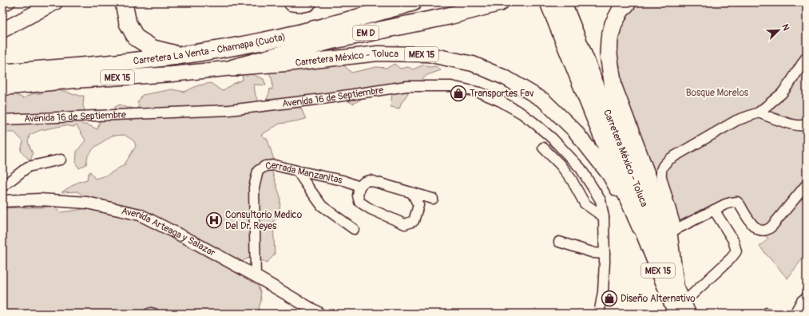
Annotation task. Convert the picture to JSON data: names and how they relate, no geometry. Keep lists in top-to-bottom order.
{
  "streets": {
    "highway": ["EM D", "Carretera La Venta - Chamapa (Cuota)"],
    "main road": ["MEX 15", "Carretera México - Toluca"],
    "street": ["Avenida 16 de Septiembre", "Cerrada Manzanitas", "Avenida Arteaga y Salazar"]
  },
  "crossings": [
    ["Carretera La Venta - Chamapa (Cuota)", "Carretera México - Toluca"],
    ["Cerrada Manzanitas", "Avenida Arteaga y Salazar"]
  ],
  "parks": ["Bosque Morelos"],
  "places": {
    "shop": ["Transportes Fav", "Diseño Alternativo"],
    "hospital": ["Consultorio Medico Del Dr. Reyes"]
  },
  "north": "top right"
}
